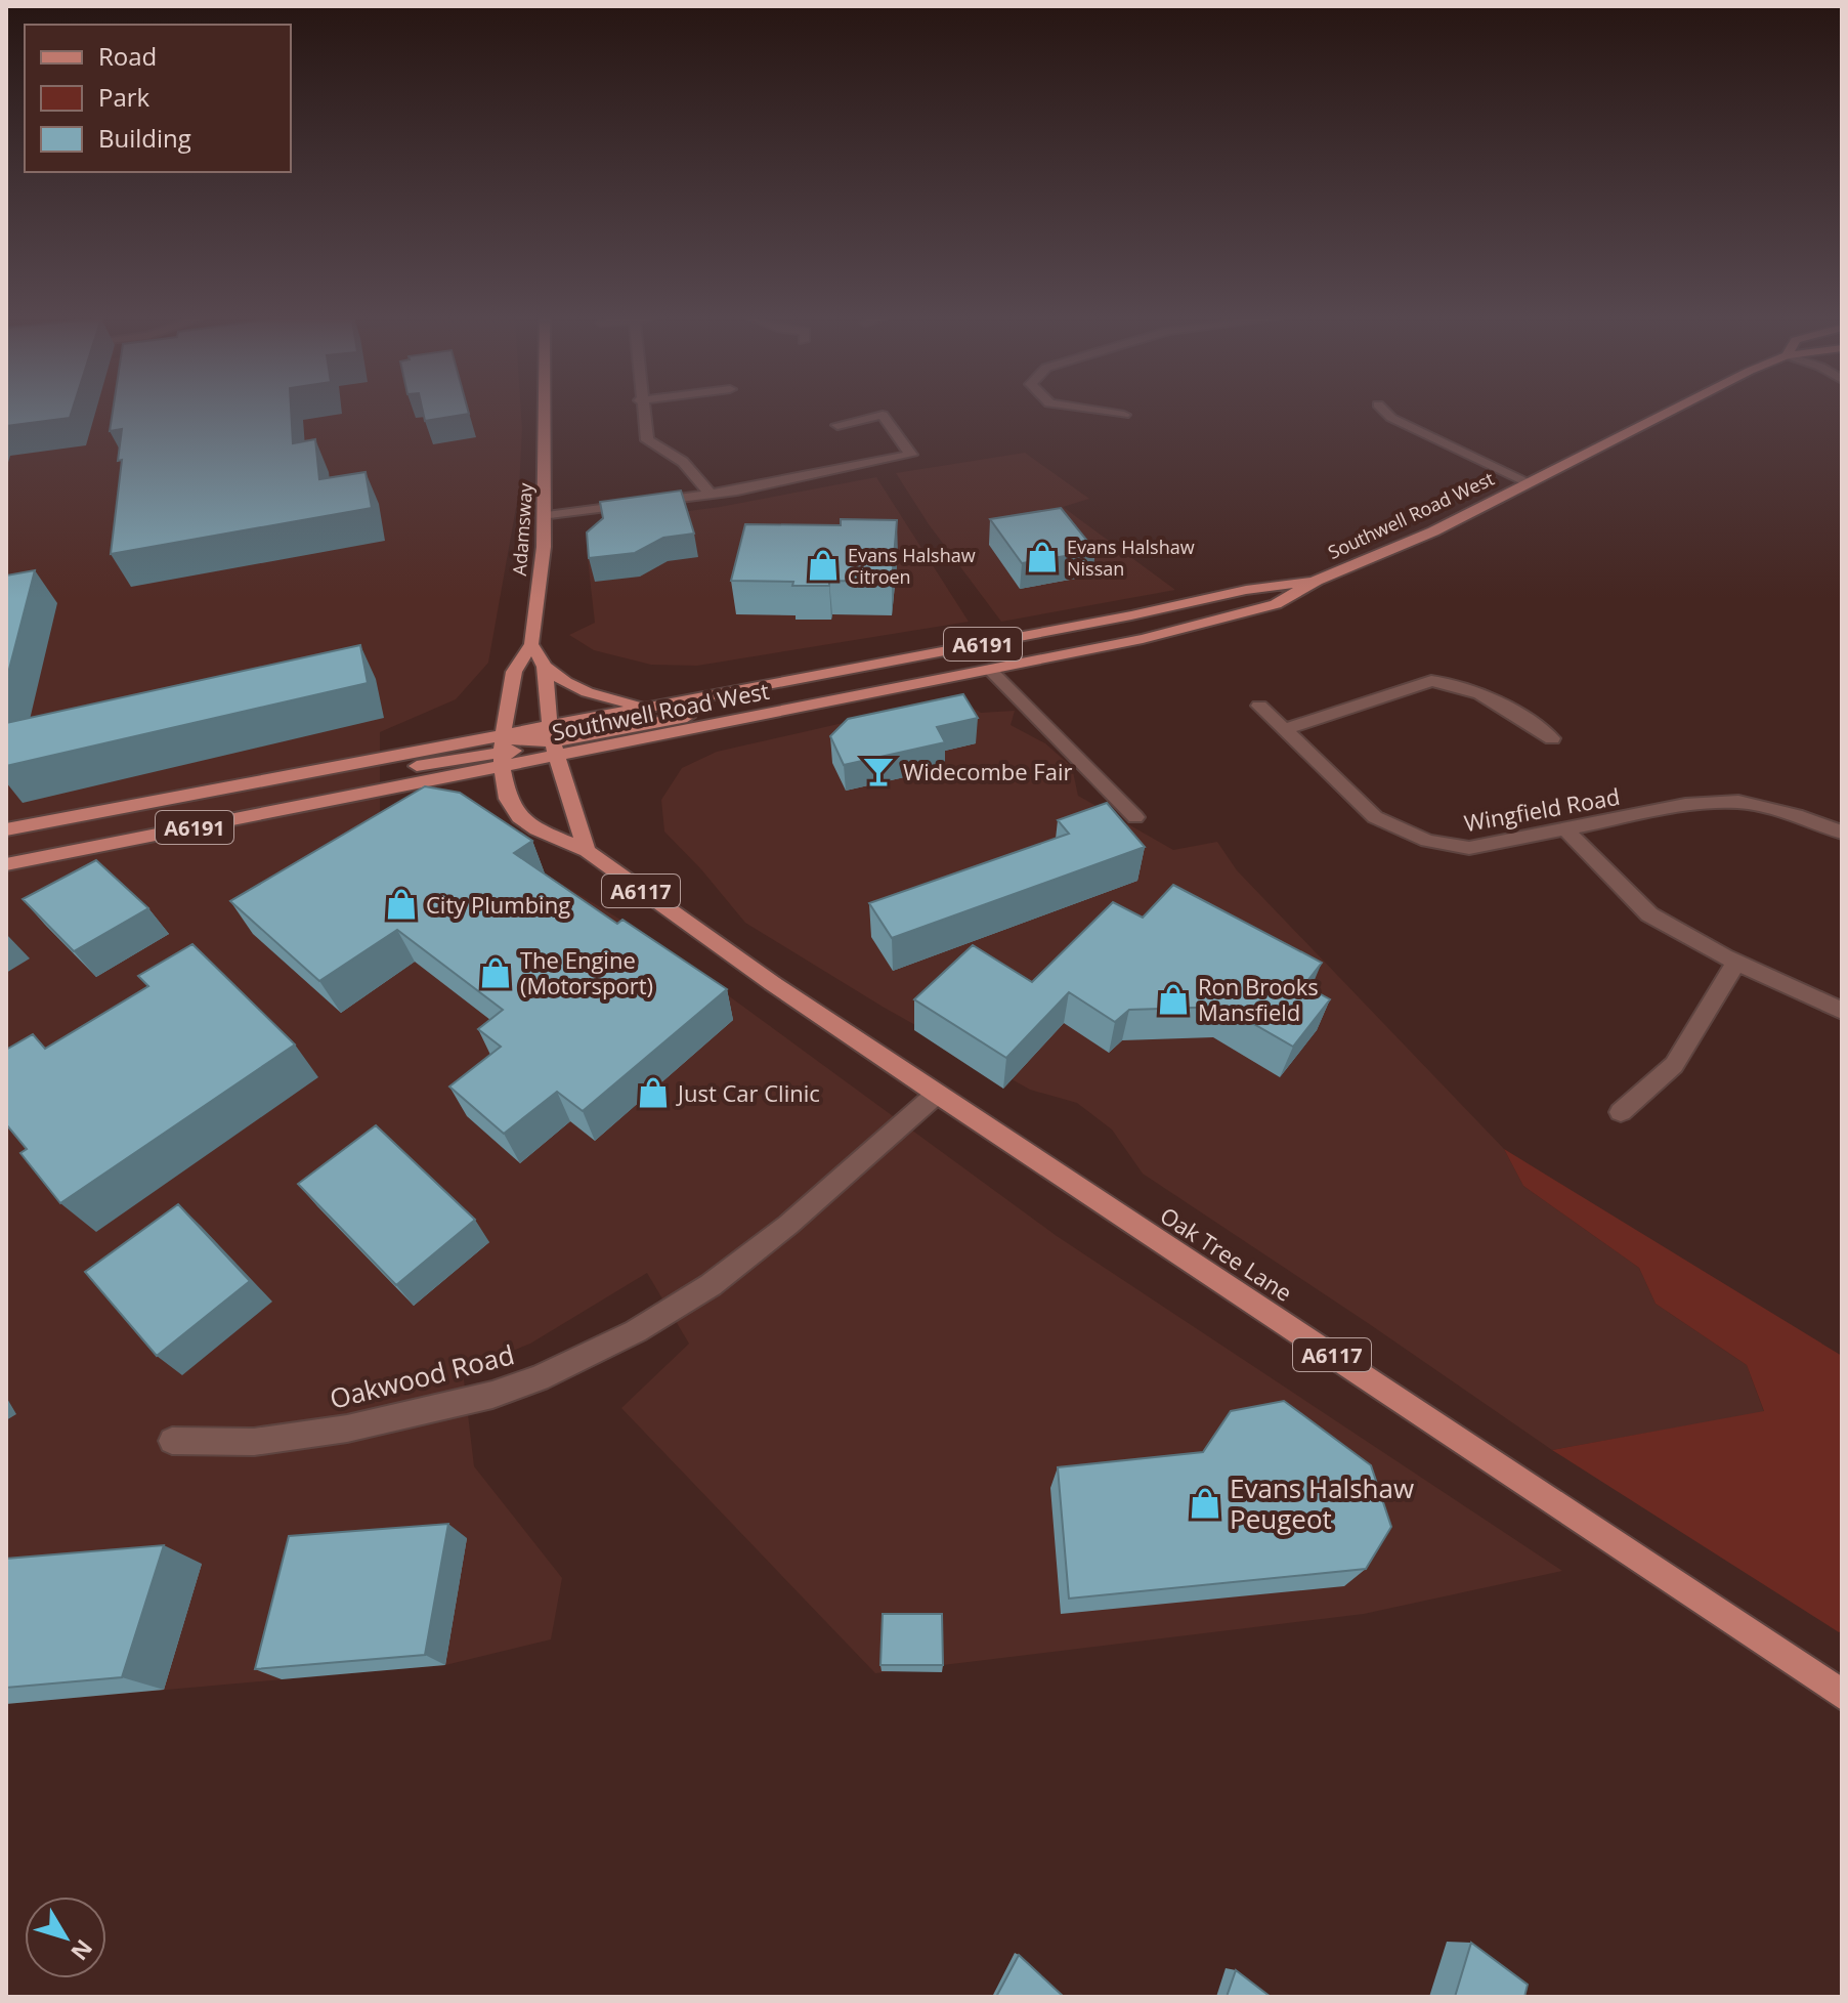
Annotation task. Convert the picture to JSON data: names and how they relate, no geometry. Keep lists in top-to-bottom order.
{
  "streets": {
    "main road": [
      "Southwell Road West",
      "Adamsway",
      "A6191",
      "A6117",
      "Oak Tree Lane"
    ],
    "street": ["Wingfield Road", "Oakwood Road"]
  },
  "crossings": [
    ["Southwell Road West", "Adamsway"],
    ["Southwell Road West", "A6191"],
    ["Southwell Road West", "A6117"],
    ["Southwell Road West", "Oak Tree Lane"],
    ["Adamsway", "A6191"],
    ["Adamsway", "A6117"],
    ["Adamsway", "Oak Tree Lane"],
    ["A6191", "Oak Tree Lane"],
    ["A6117", "Oak Tree Lane"],
    ["Oak Tree Lane", "Oakwood Road"]
  ],
  "places": {
    "shop": [
      "Evans Halshaw Nissan",
      "Evans Halshaw Citroen",
      "City Plumbing",
      "The Engine (Motorsport)",
      "Ron Brooks Mansfield",
      "Just Car Clinic",
      "Evans Halshaw Peugeot"
    ],
    "bar": ["Widecombe Fair"]
  },
  "legend": ["Road", "Park", "Building"],
  "north": "bottom right"
}
